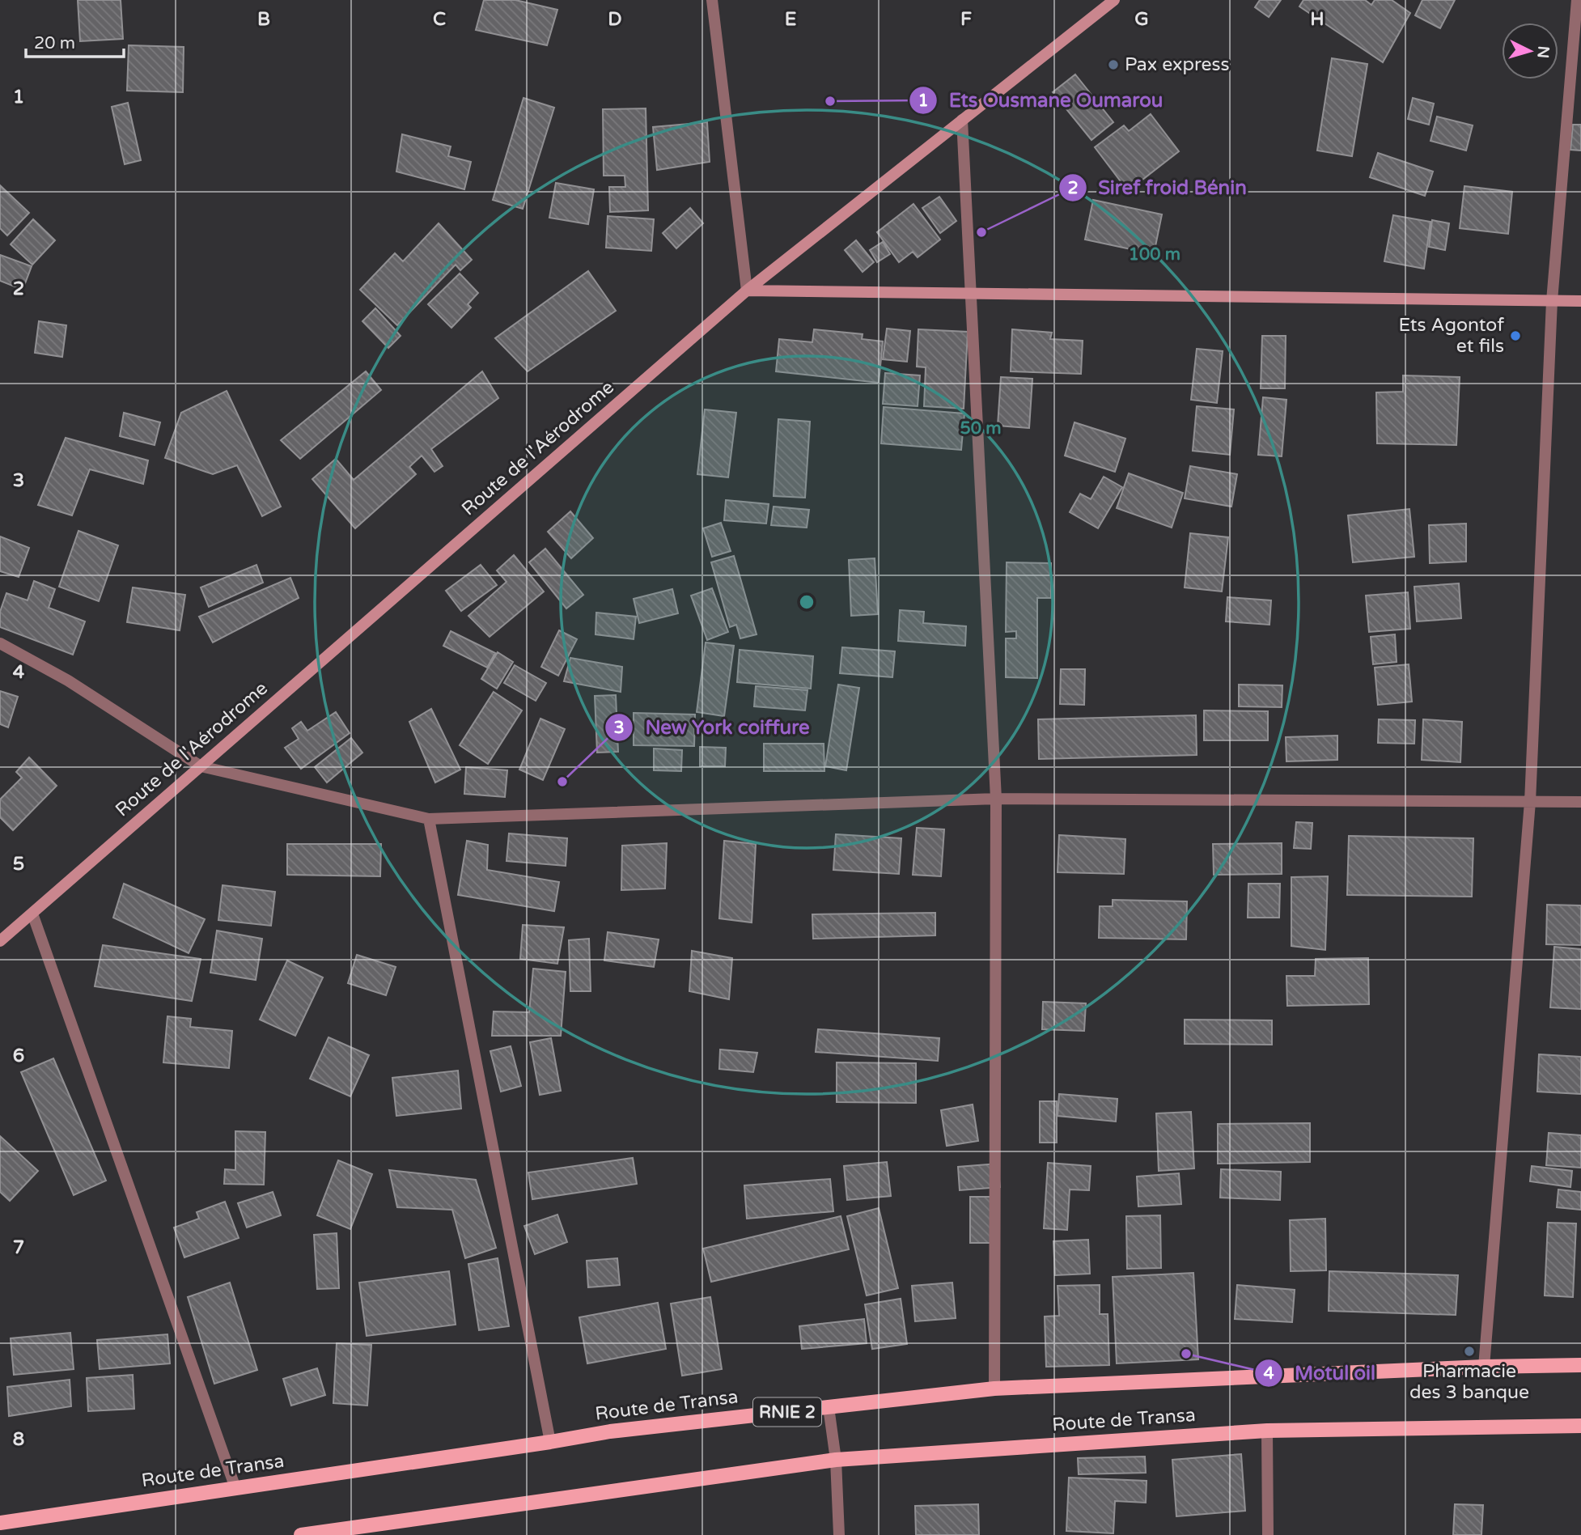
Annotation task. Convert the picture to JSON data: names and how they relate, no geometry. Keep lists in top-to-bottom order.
{
  "streets": {
    "main road": ["Route de Transa", "RNIE 2"],
    "street": ["Route de l'Aérodrome"]
  },
  "places": [
    "Pax express",
    "Ets Ousmane Oumarou",
    "Siref froid Bénin",
    "Ets Agontof et fils",
    "New York coiffure",
    "Pharmacie des 3 banque",
    "Motul oil"
  ],
  "scale_bar": "20 m",
  "north": "right",
  "grid": {
    "columns": [
      "B",
      "C",
      "D",
      "E",
      "F",
      "G",
      "H"
    ],
    "rows": [
      "1",
      "2",
      "3",
      "4",
      "5",
      "6",
      "7",
      "8"
    ]
  },
  "rings": ["100 m", "50 m"]
}
